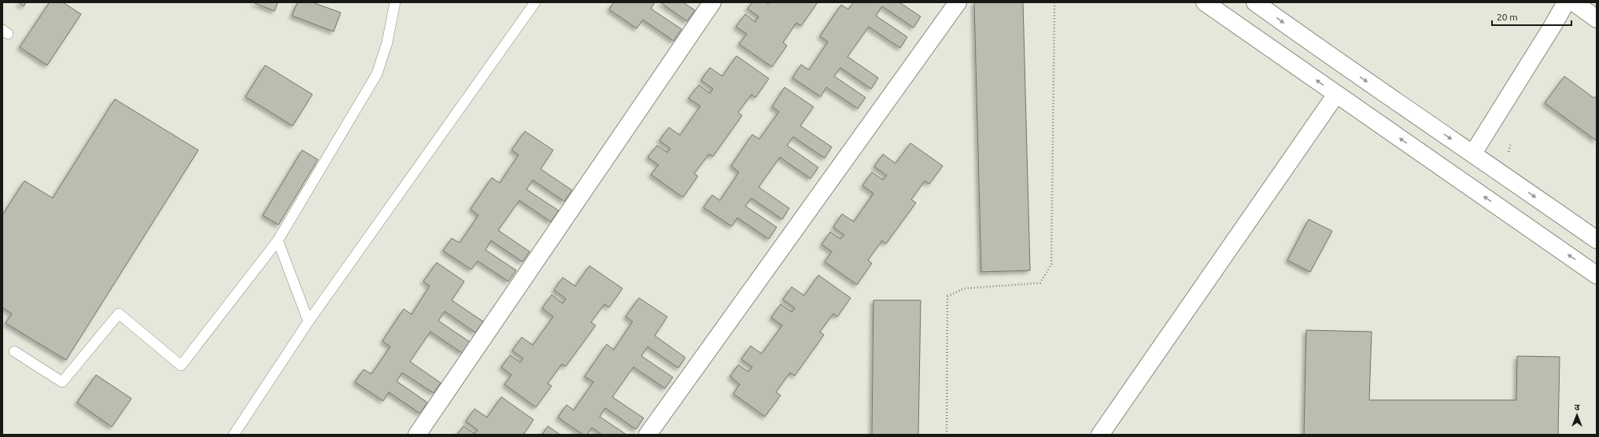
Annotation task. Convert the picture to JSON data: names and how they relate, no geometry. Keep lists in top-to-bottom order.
{
  "scale_bar": "20 m",
  "north": "top"
}
